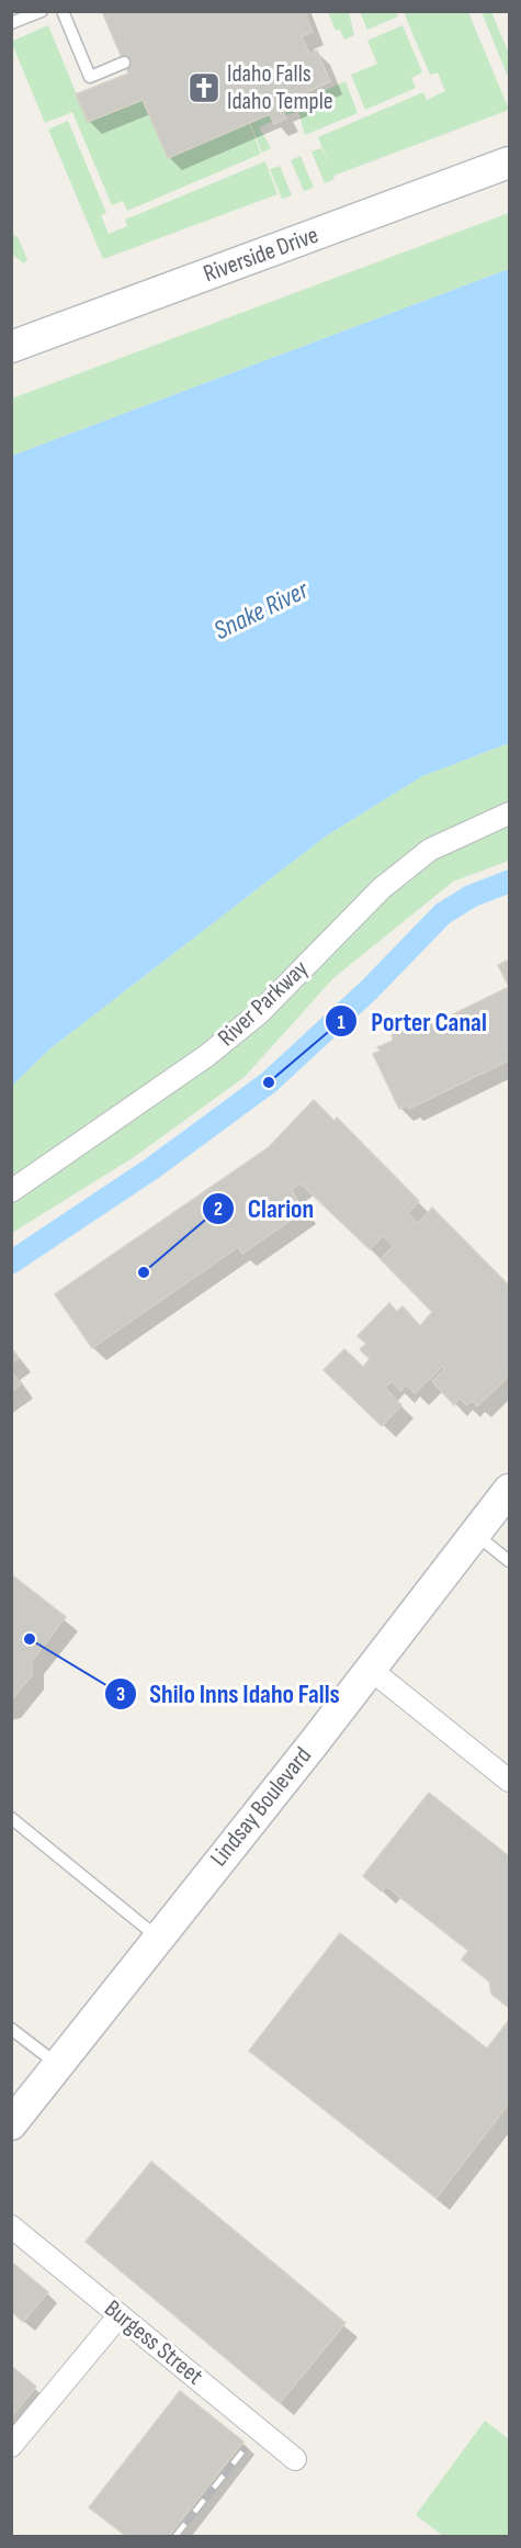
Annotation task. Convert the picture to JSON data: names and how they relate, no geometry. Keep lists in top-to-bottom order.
{
  "streets": {
    "street": [
      "Riverside Drive",
      "River Parkway",
      "Lindsay Boulevard",
      "Burgess Street"
    ]
  },
  "water": ["Snake River"],
  "places": {
    "church": ["Idaho Falls Idaho Temple"],
    "other": ["Porter Canal", "Clarion", "Shilo Inns Idaho Falls"]
  }
}
